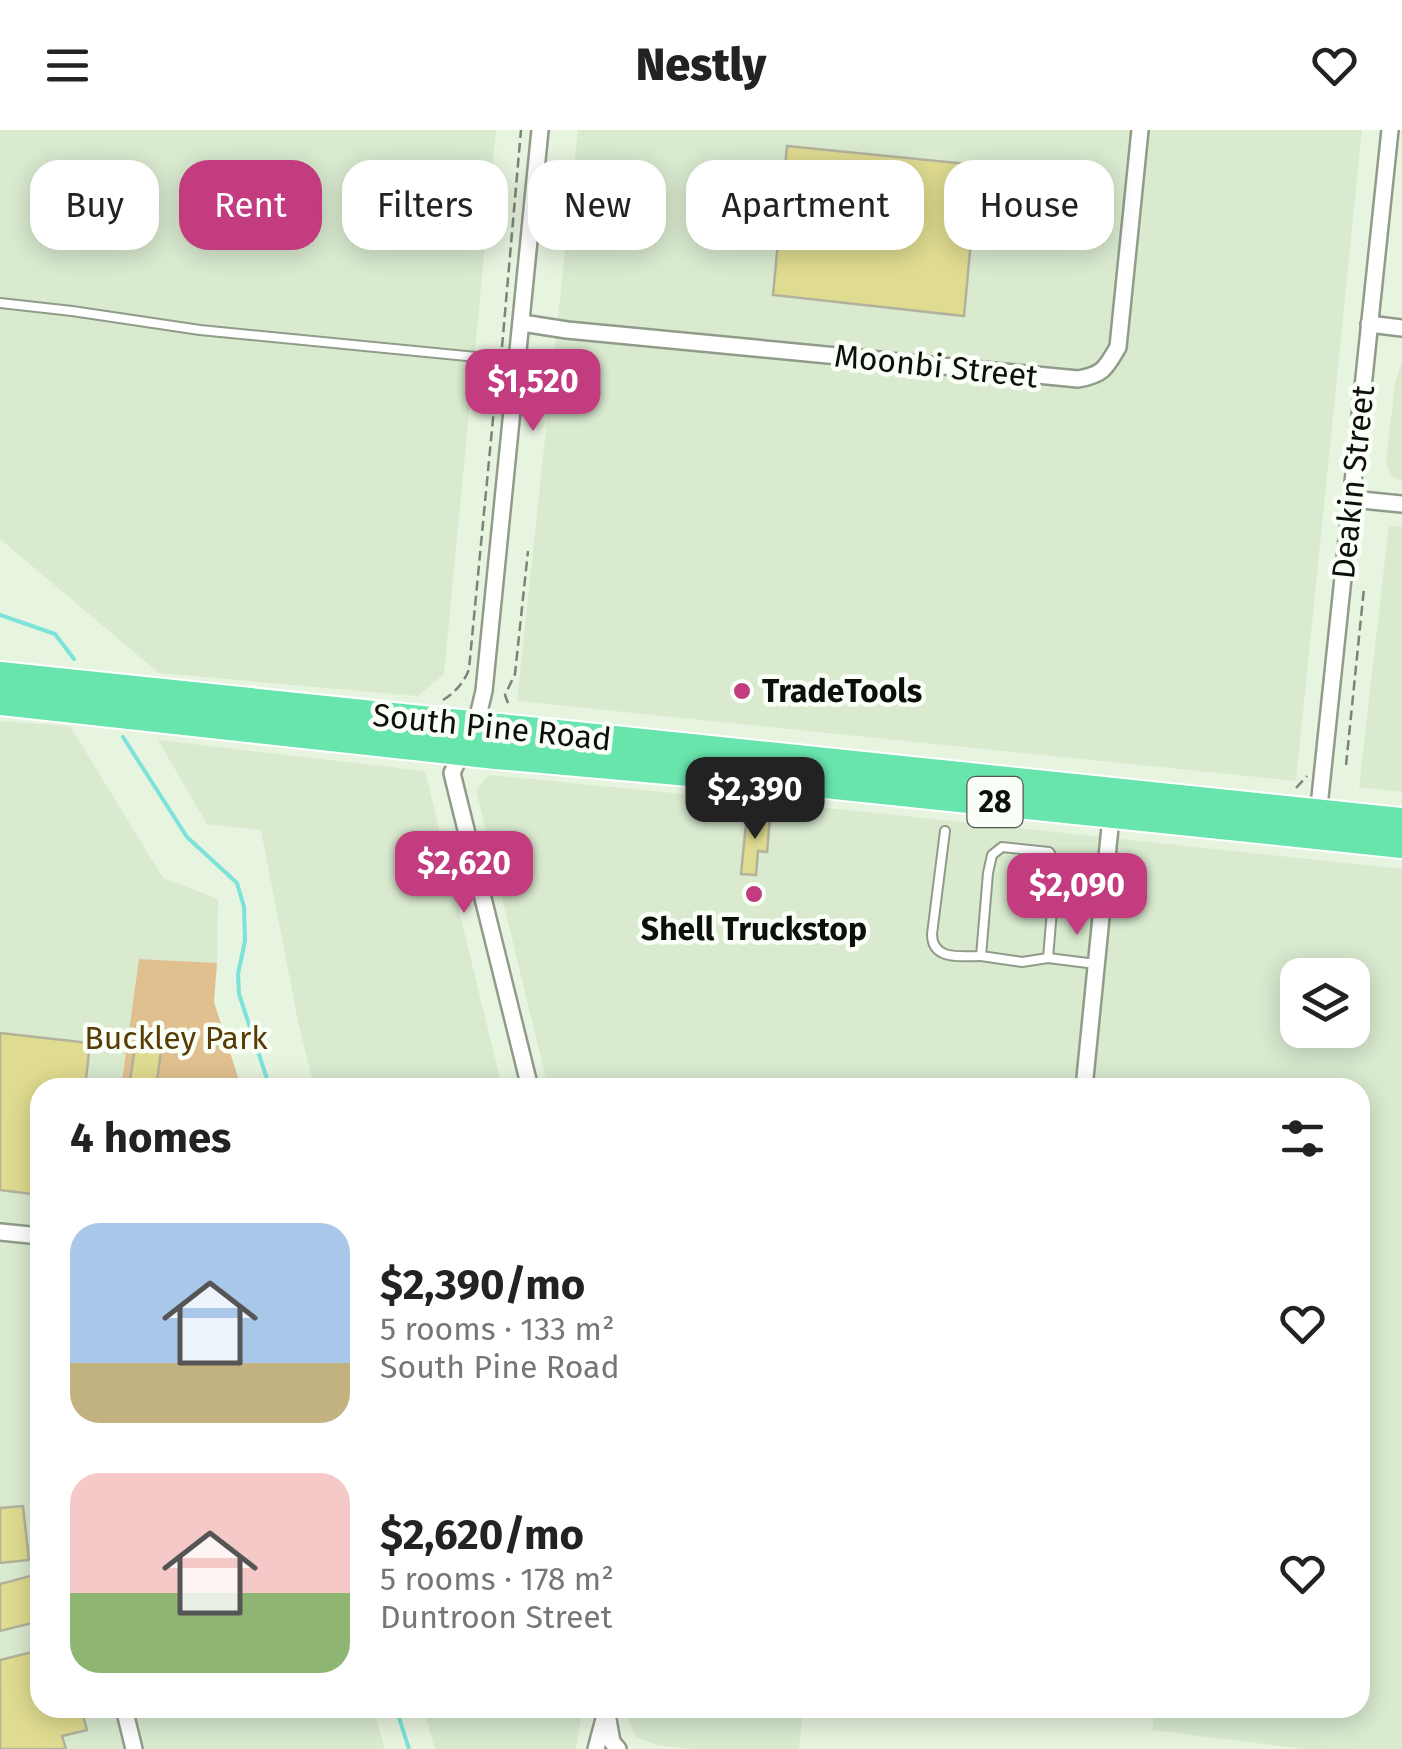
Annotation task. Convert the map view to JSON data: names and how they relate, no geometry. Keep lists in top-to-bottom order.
{
  "streets": {
    "highway": ["South Pine Road", "28"],
    "street": ["Moonbi Street", "Deakin Street"]
  },
  "crossings": [
    ["Deakin Street", "South Pine Road"]
  ],
  "parks": ["Buckley Park"],
  "places": ["TradeTools", "Shell Truckstop"],
  "page": {
    "header": "Nestly",
    "chip": [
      "Buy",
      "Rent",
      "Filters",
      "New",
      "Apartment",
      "House"
    ],
    "price": [
      "$1,520",
      "$2,390",
      "$2,620",
      "$2,090"
    ],
    "heading": "4 homes",
    "list": [
      {
        "name": "$2,390/mo",
        "note": "5 rooms · 133 m² · South Pine Road"
      },
      {
        "name": "$2,620/mo",
        "note": "5 rooms · 178 m² · Duntroon Street"
      }
    ]
  }
}
